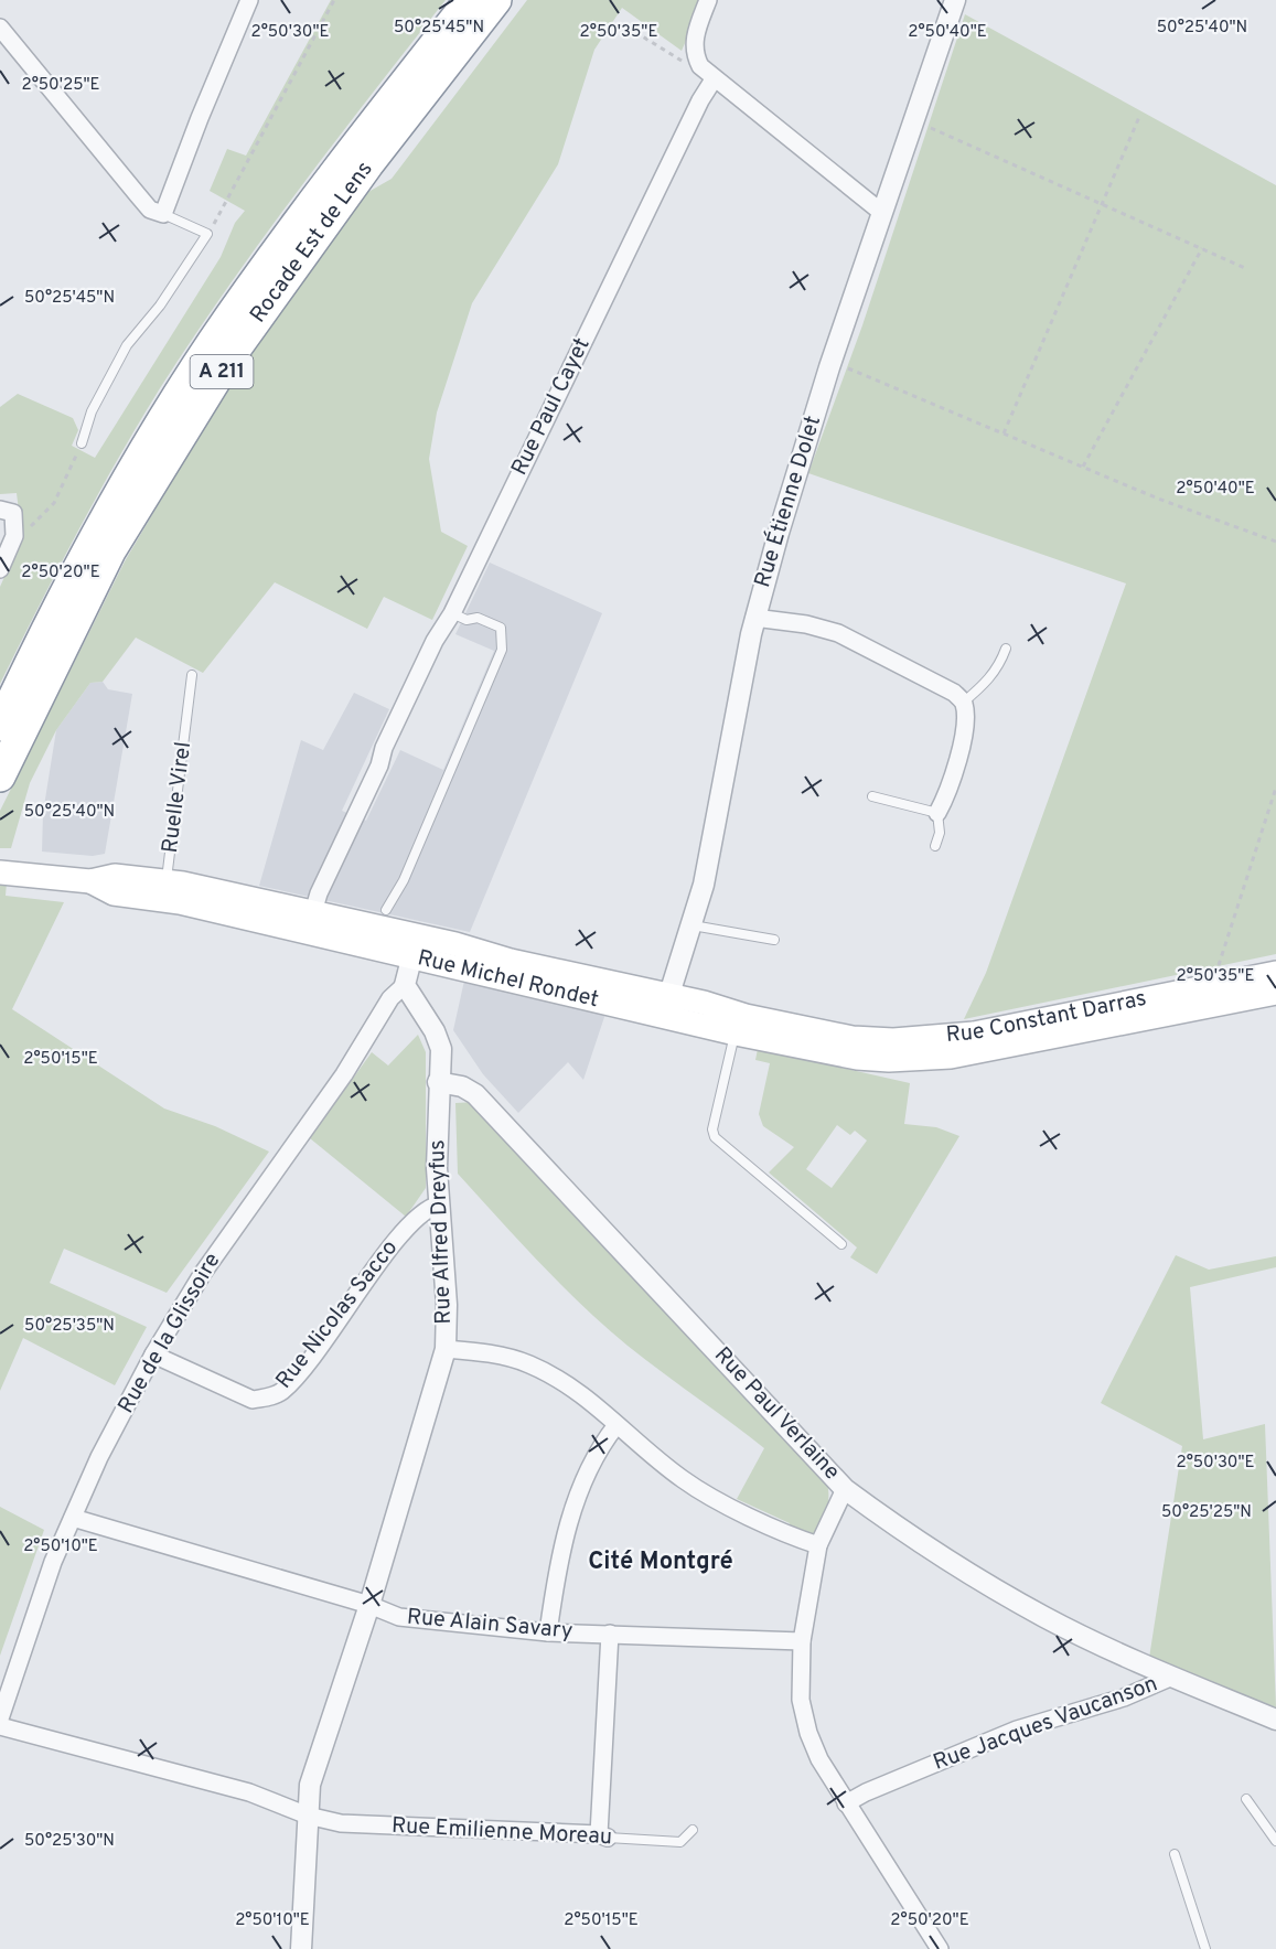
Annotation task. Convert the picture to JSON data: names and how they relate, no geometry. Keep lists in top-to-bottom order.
{
  "streets": {
    "highway": ["Rocade Est de Lens", "A 211"],
    "main road": ["Rue Michel Rondet", "Rue Constant Darras"],
    "street": [
      "Rue Paul Cayet",
      "Rue Étienne Dolet",
      "Rue Alfred Dreyfus",
      "Rue Nicolas Sacco",
      "Rue de la Glissoire",
      "Rue Paul Verlaine",
      "Rue Alain Savary",
      "Rue Jacques Vaucanson",
      "Rue Emilienne Moreau"
    ],
    "lane": ["Ruelle Virel"]
  },
  "crossings": [
    ["Rue Paul Cayet", "Rue Michel Rondet"],
    ["Rue Étienne Dolet", "Rue Michel Rondet"],
    ["Ruelle Virel", "Rue Michel Rondet"],
    ["Rue Michel Rondet", "Rue Constant Darras"],
    ["Rue Alfred Dreyfus", "Rue Nicolas Sacco"],
    ["Rue Alfred Dreyfus", "Rue de la Glissoire"],
    ["Rue Alfred Dreyfus", "Rue Paul Verlaine"],
    ["Rue Nicolas Sacco", "Rue de la Glissoire"],
    ["Rue de la Glissoire", "Rue Alain Savary"],
    ["Rue Paul Verlaine", "Rue Jacques Vaucanson"]
  ],
  "districts": ["Cité Montgré"],
  "coordinates": [
    "50°25'45\"N",
    "50°25'40\"N",
    "2°50'30\"E",
    "2°50'35\"E",
    "2°50'40\"E",
    "2°50'25\"E",
    "2°50'20\"E",
    "2°50'15\"E",
    "50°25'35\"N",
    "50°25'25\"N",
    "2°50'10\"E",
    "50°25'30\"N"
  ]
}
